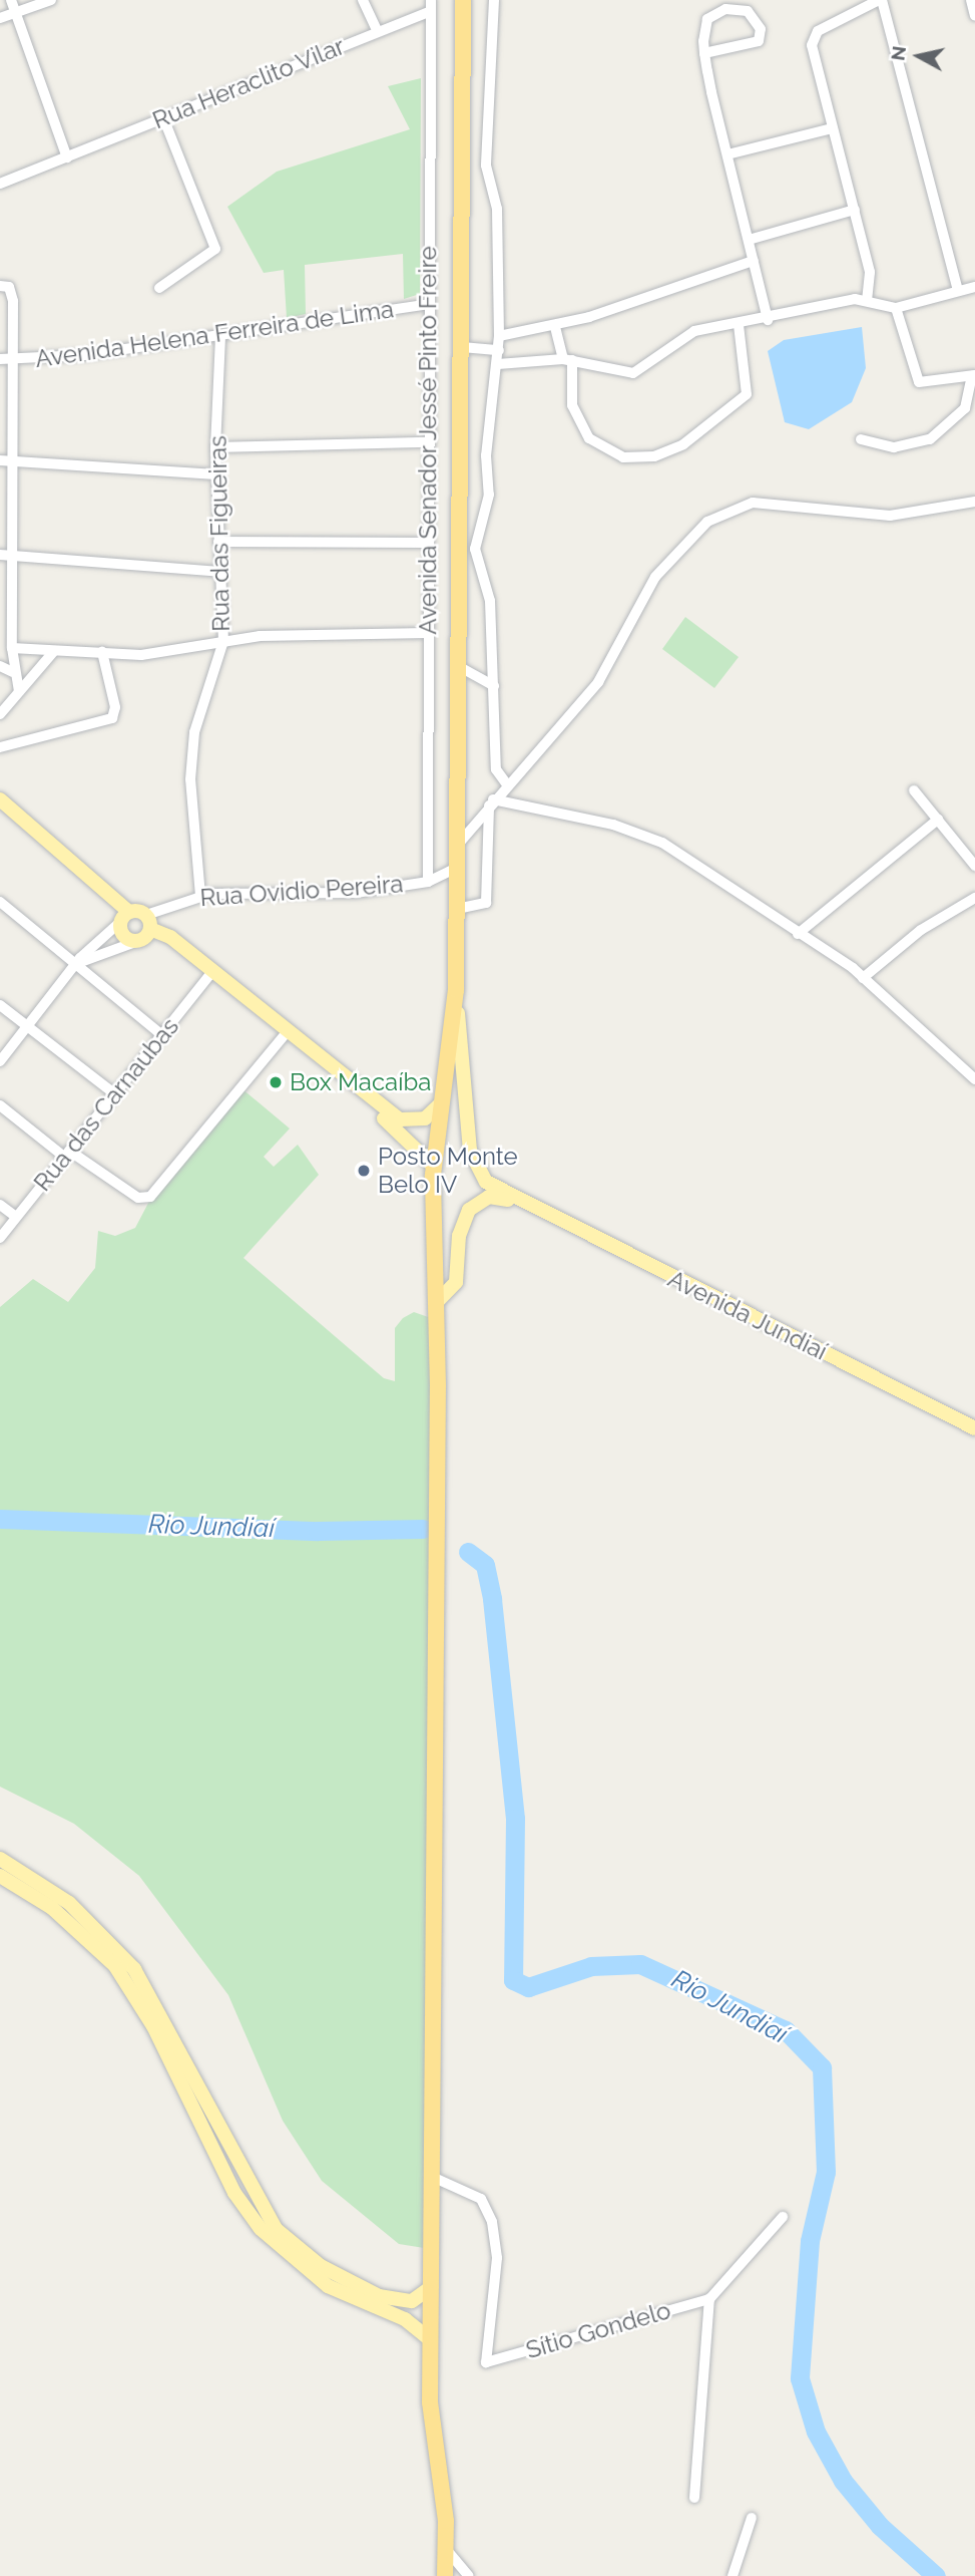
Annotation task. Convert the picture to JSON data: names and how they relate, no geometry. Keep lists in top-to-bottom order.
{
  "streets": {
    "main road": ["Avenida Jundiaí"],
    "street": [
      "Rua Heraclito Vilar",
      "Avenida Helena Ferreira de Lima",
      "Avenida Senador Jessé Pinto Freire",
      "Rua das Figueiras",
      "Rua Ovidio Pereira",
      "Rua das Carnaubas",
      "Sítio Gondelo"
    ]
  },
  "crossings": [
    ["Rua Heraclito Vilar", "Avenida Senador Jessé Pinto Freire"],
    ["Avenida Helena Ferreira de Lima", "Avenida Senador Jessé Pinto Freire"],
    ["Avenida Helena Ferreira de Lima", "Rua das Figueiras"],
    ["Avenida Senador Jessé Pinto Freire", "Rua Ovidio Pereira"],
    ["Rua das Figueiras", "Rua Ovidio Pereira"]
  ],
  "water": ["Rio Jundiaí"],
  "places": ["Box Macaíba", "Posto Monte Belo IV"],
  "north": "left"
}
